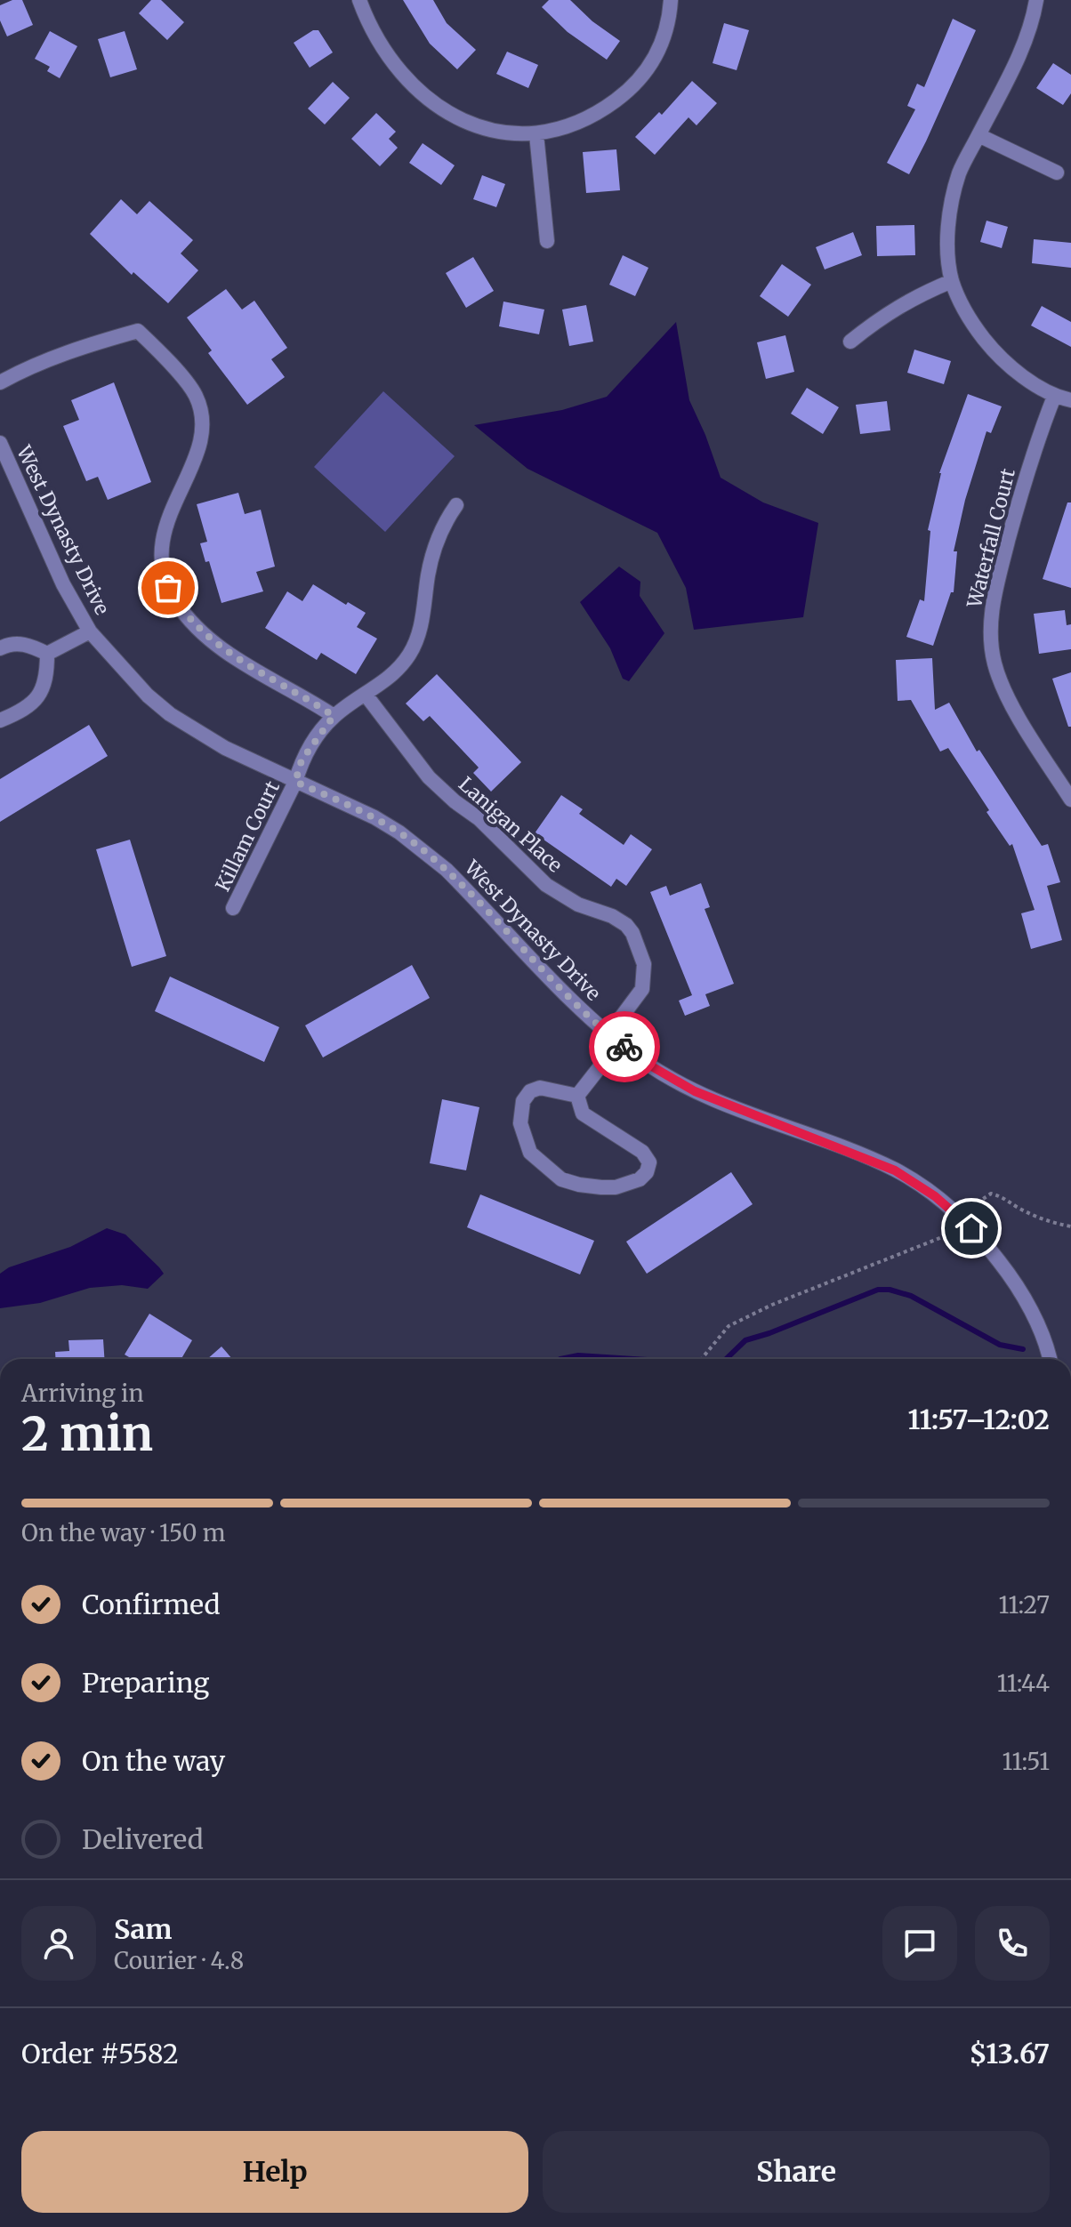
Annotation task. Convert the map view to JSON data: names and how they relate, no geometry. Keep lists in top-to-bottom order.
{
  "streets": {
    "street": [
      "West Dynasty Drive",
      "Waterfall Court",
      "Lanigan Place",
      "Killam Court"
    ]
  },
  "crossings": [
    ["West Dynasty Drive", "Lanigan Place"],
    ["West Dynasty Drive", "Killam Court"]
  ],
  "page": {
    "heading": ["2 min", "Arriving in", "11:57–12:02"],
    "panel": [
      "Sam",
      "Courier · 4.8",
      "Order #5582",
      "$13.67"
    ],
    "bar": "On the way · 150 m",
    "list": [
      ["Confirmed", "11:27"],
      ["Preparing", "11:44"],
      ["On the way", "11:51"],
      "Delivered"
    ],
    "buttons": ["Help", "Share"]
  }
}
